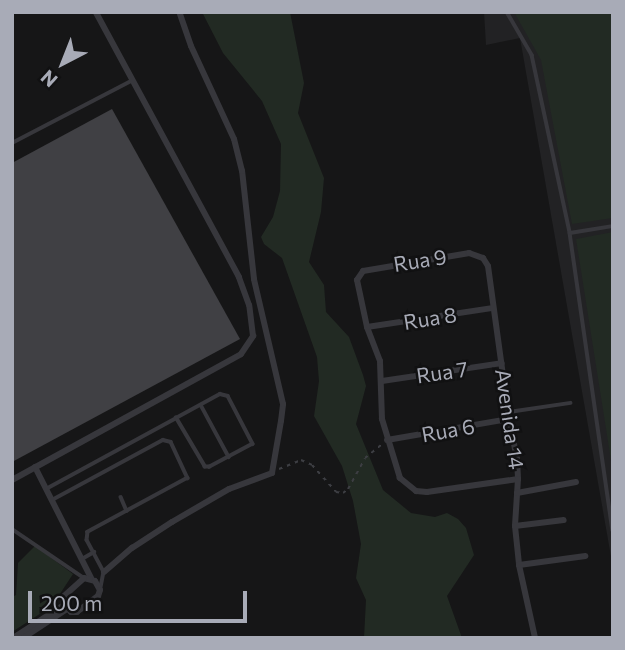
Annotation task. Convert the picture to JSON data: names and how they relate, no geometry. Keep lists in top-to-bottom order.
{
  "streets": {
    "street": [
      "Rua 9",
      "Rua 8",
      "Rua 7",
      "Avenida 14",
      "Rua 6"
    ]
  },
  "crossings": [
    ["Rua 9", "Rua 8"],
    ["Rua 9", "Avenida 14"],
    ["Rua 8", "Avenida 14"],
    ["Rua 7", "Avenida 14"],
    ["Avenida 14", "Rua 6"]
  ],
  "scale_bar": "200 m",
  "north": "bottom left"
}
